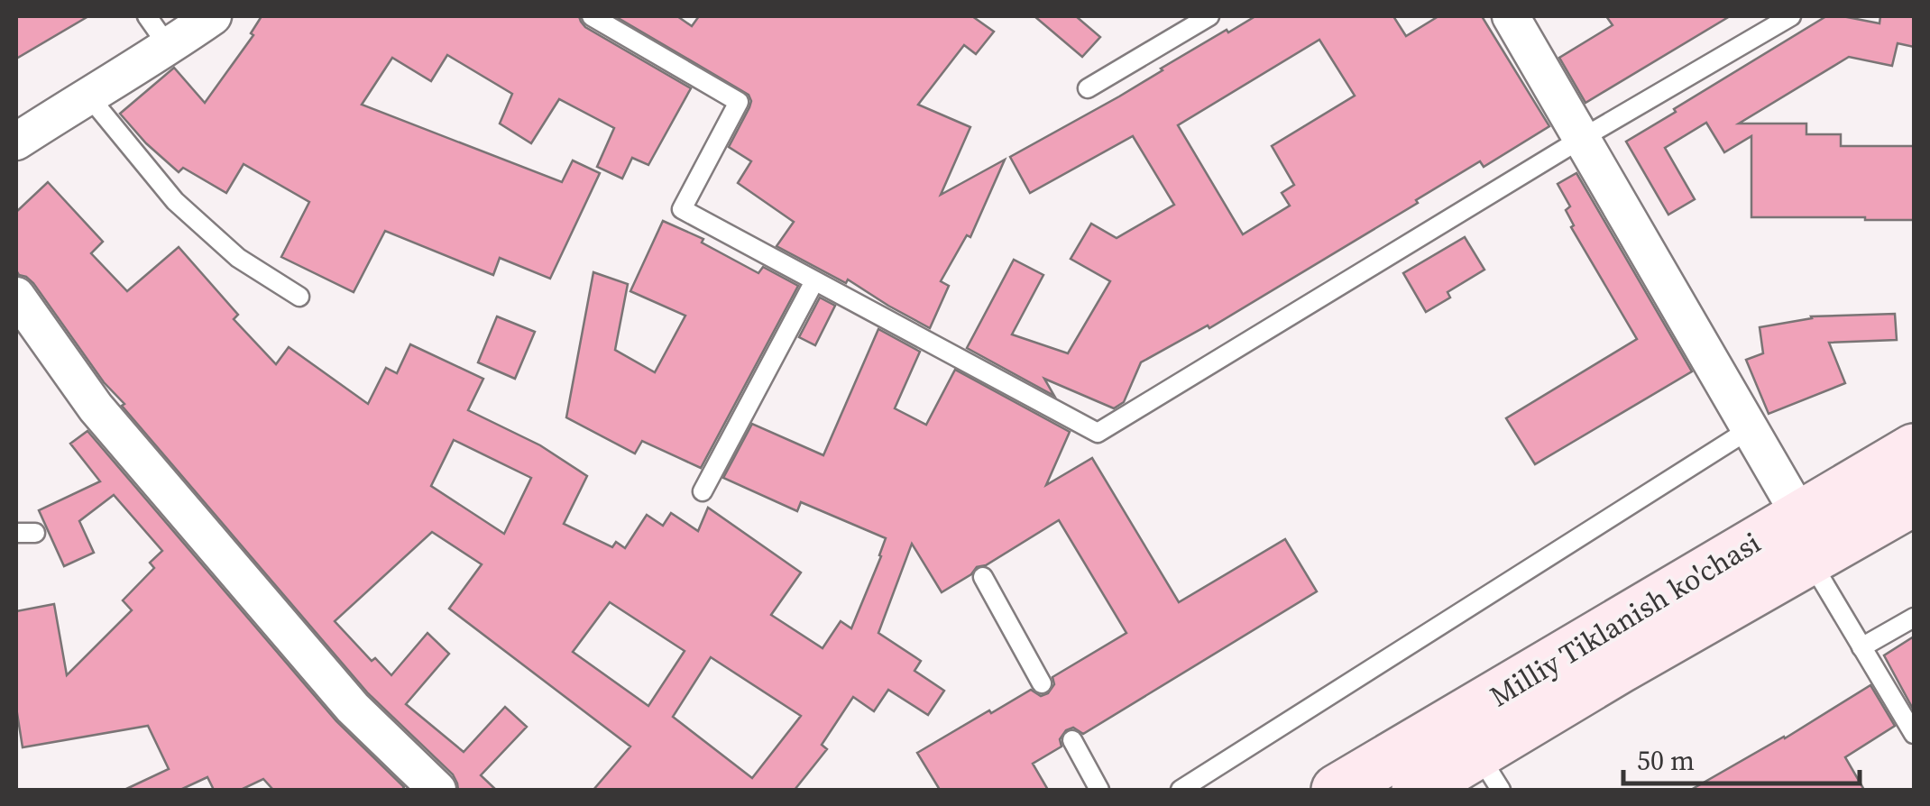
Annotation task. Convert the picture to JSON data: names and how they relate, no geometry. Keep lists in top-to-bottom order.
{
  "streets": {
    "main road": ["Milliy Tiklanish ko'chasi"]
  },
  "scale_bar": "50 m"
}
